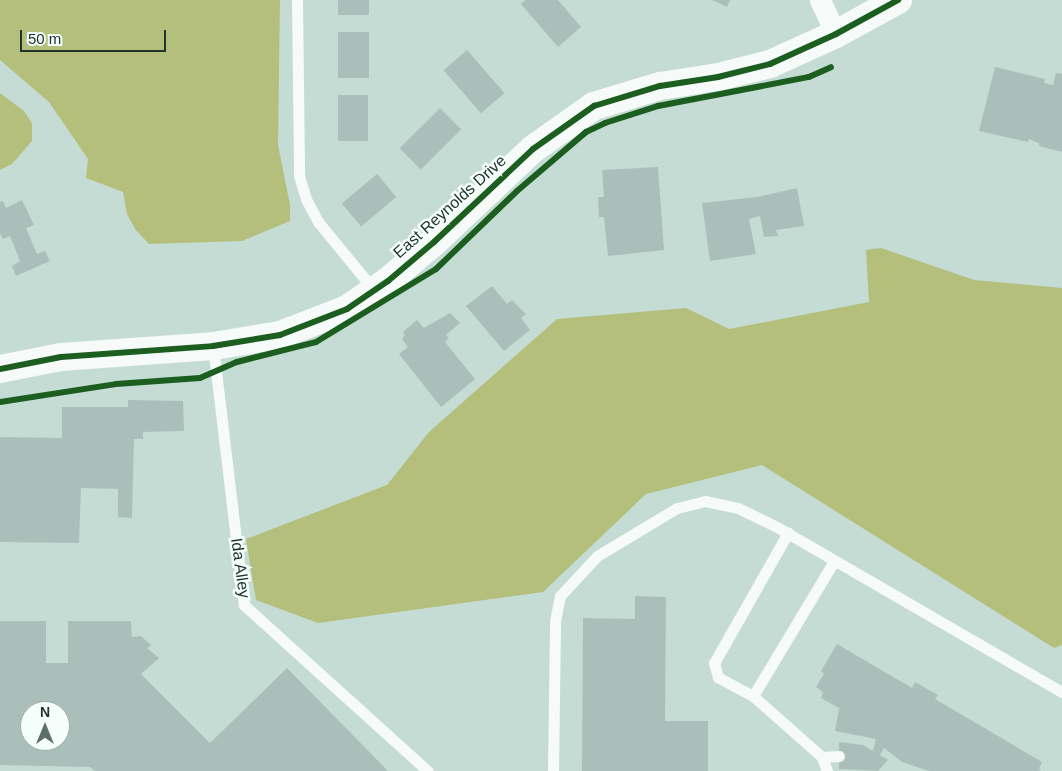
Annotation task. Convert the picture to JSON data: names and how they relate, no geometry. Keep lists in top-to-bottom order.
{
  "streets": {
    "street": ["East Reynolds Drive"],
    "lane": ["Ida Alley"]
  },
  "crossings": [
    ["East Reynolds Drive", "Ida Alley"]
  ],
  "scale_bar": "50 m",
  "north": "top"
}
